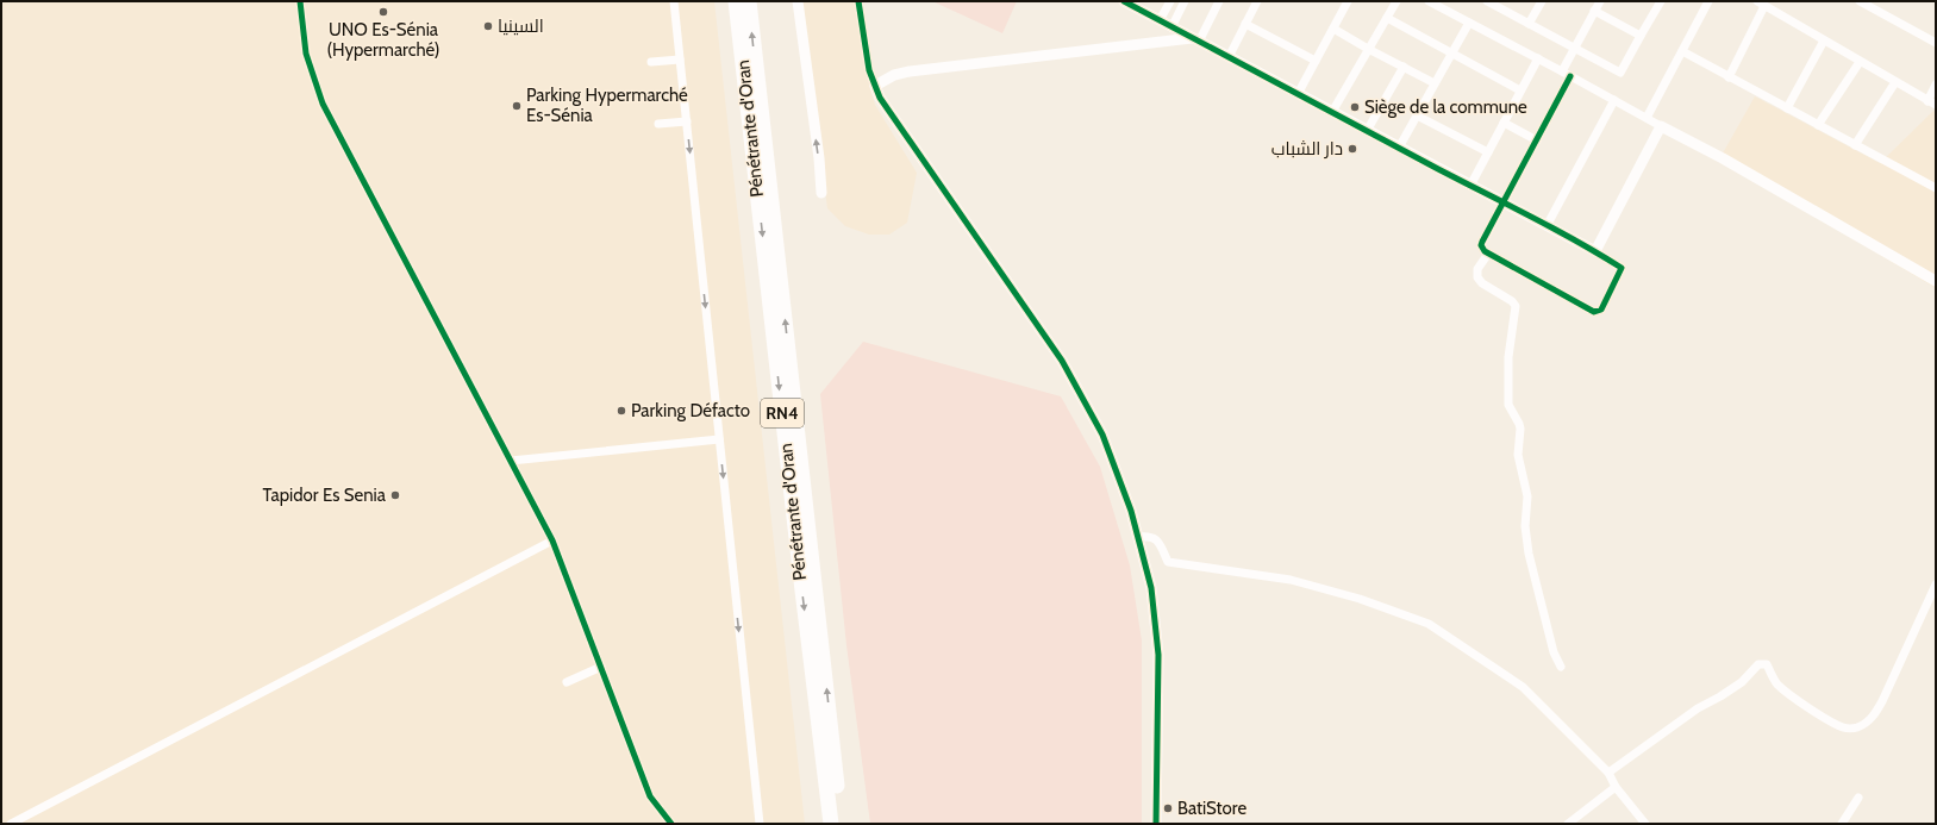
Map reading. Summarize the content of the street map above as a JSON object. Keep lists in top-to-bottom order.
{
  "streets": {
    "highway": ["Pénétrante d'Oran", "RN4"]
  },
  "places": [
    "UNO Es-Sénia (Hypermarché)",
    "السينيا",
    "Parking Hypermarché Es-Sénia",
    "Siège de la commune",
    "دار الشباب",
    "Parking Défacto",
    "Tapidor Es Senia",
    "BatiStore"
  ]
}
